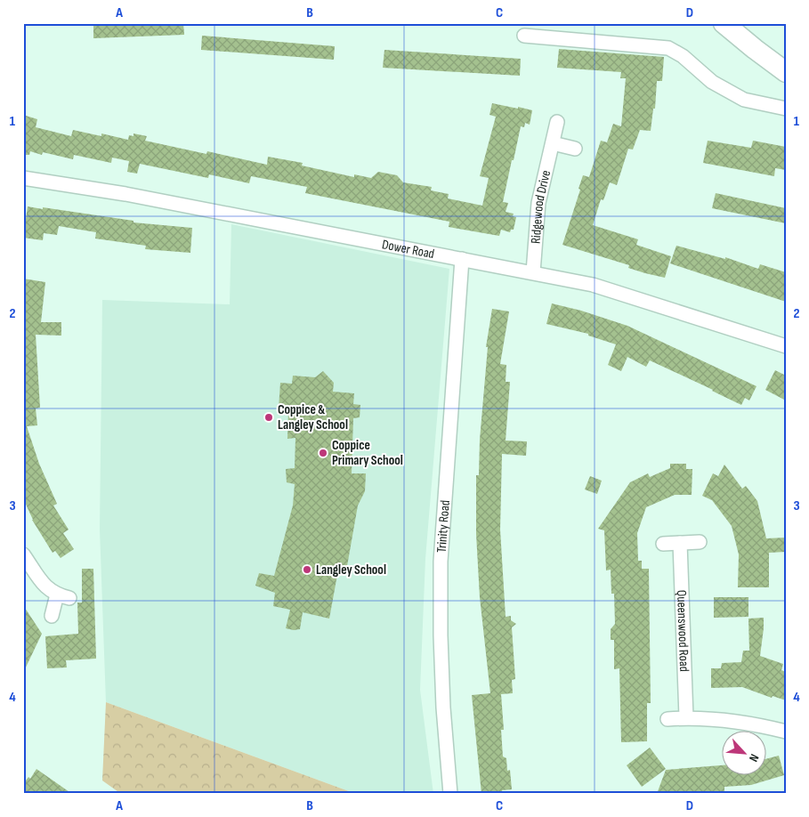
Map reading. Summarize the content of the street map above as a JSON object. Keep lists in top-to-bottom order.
{
  "streets": {
    "street": [
      "Ridgewood Drive",
      "Dower Road",
      "Trinity Road",
      "Queenswood Road"
    ]
  },
  "crossings": [
    ["Ridgewood Drive", "Dower Road"],
    ["Dower Road", "Trinity Road"]
  ],
  "places": ["Coppice & Langley School", "Coppice Primary School", "Langley School"],
  "north": "bottom right",
  "grid": {
    "columns": [
      "A",
      "B",
      "C",
      "D"
    ],
    "rows": [
      "1",
      "2",
      "3",
      "4"
    ]
  }
}
